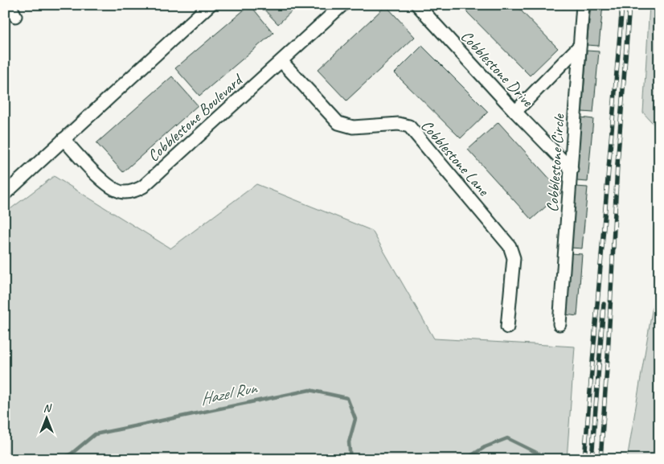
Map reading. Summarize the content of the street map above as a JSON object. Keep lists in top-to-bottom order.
{
  "streets": {
    "street": [
      "Cobblestone Drive",
      "Cobblestone Boulevard",
      "Cobblestone Lane",
      "Cobblestone Circle"
    ]
  },
  "crossings": [
    ["Cobblestone Drive", "Cobblestone Circle"],
    ["Cobblestone Boulevard", "Cobblestone Lane"]
  ],
  "water": ["Hazel Run"],
  "north": "top"
}
